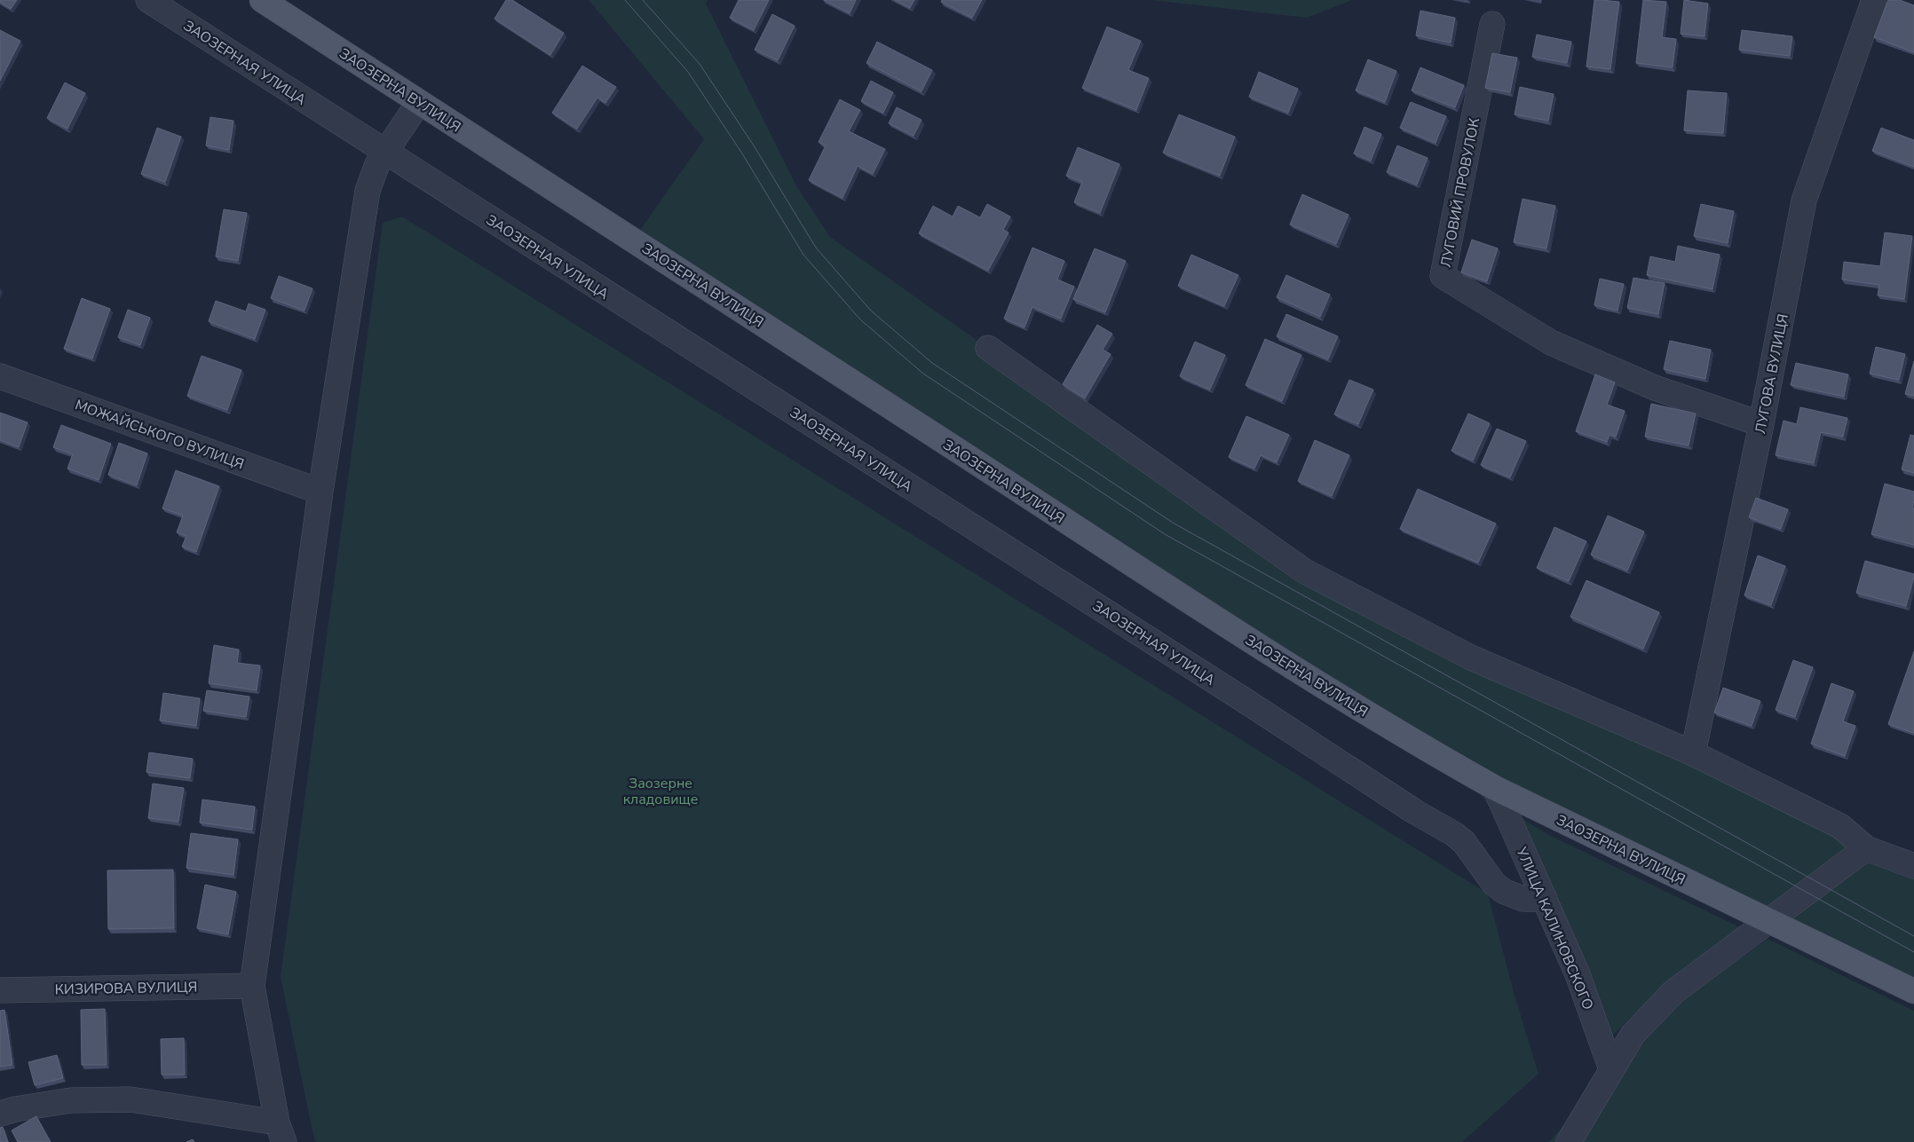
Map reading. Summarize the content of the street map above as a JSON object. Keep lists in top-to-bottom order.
{
  "streets": {
    "main road": ["ЗАОЗЕРНА ВУЛИЦЯ"],
    "street": [
      "ЗАОЗЕРНАЯ УЛИЦА",
      "ЛУГОВИЙ ПРОВУЛОК",
      "ЛУГОВА ВУЛИЦЯ",
      "МОЖАЙСЬКОГО ВУЛИЦЯ",
      "УЛИЦА КАЛИНОВСКОГО",
      "КИЗИРОВА ВУЛИЦЯ"
    ]
  },
  "crossings": [
    ["ЗАОЗЕРНАЯ УЛИЦА", "УЛИЦА КАЛИНОВСКОГО"],
    ["ЗАОЗЕРНА ВУЛИЦЯ", "УЛИЦА КАЛИНОВСКОГО"],
    ["ЛУГОВИЙ ПРОВУЛОК", "ЛУГОВА ВУЛИЦЯ"]
  ],
  "parks": ["Заозерне кладовище"]
}
